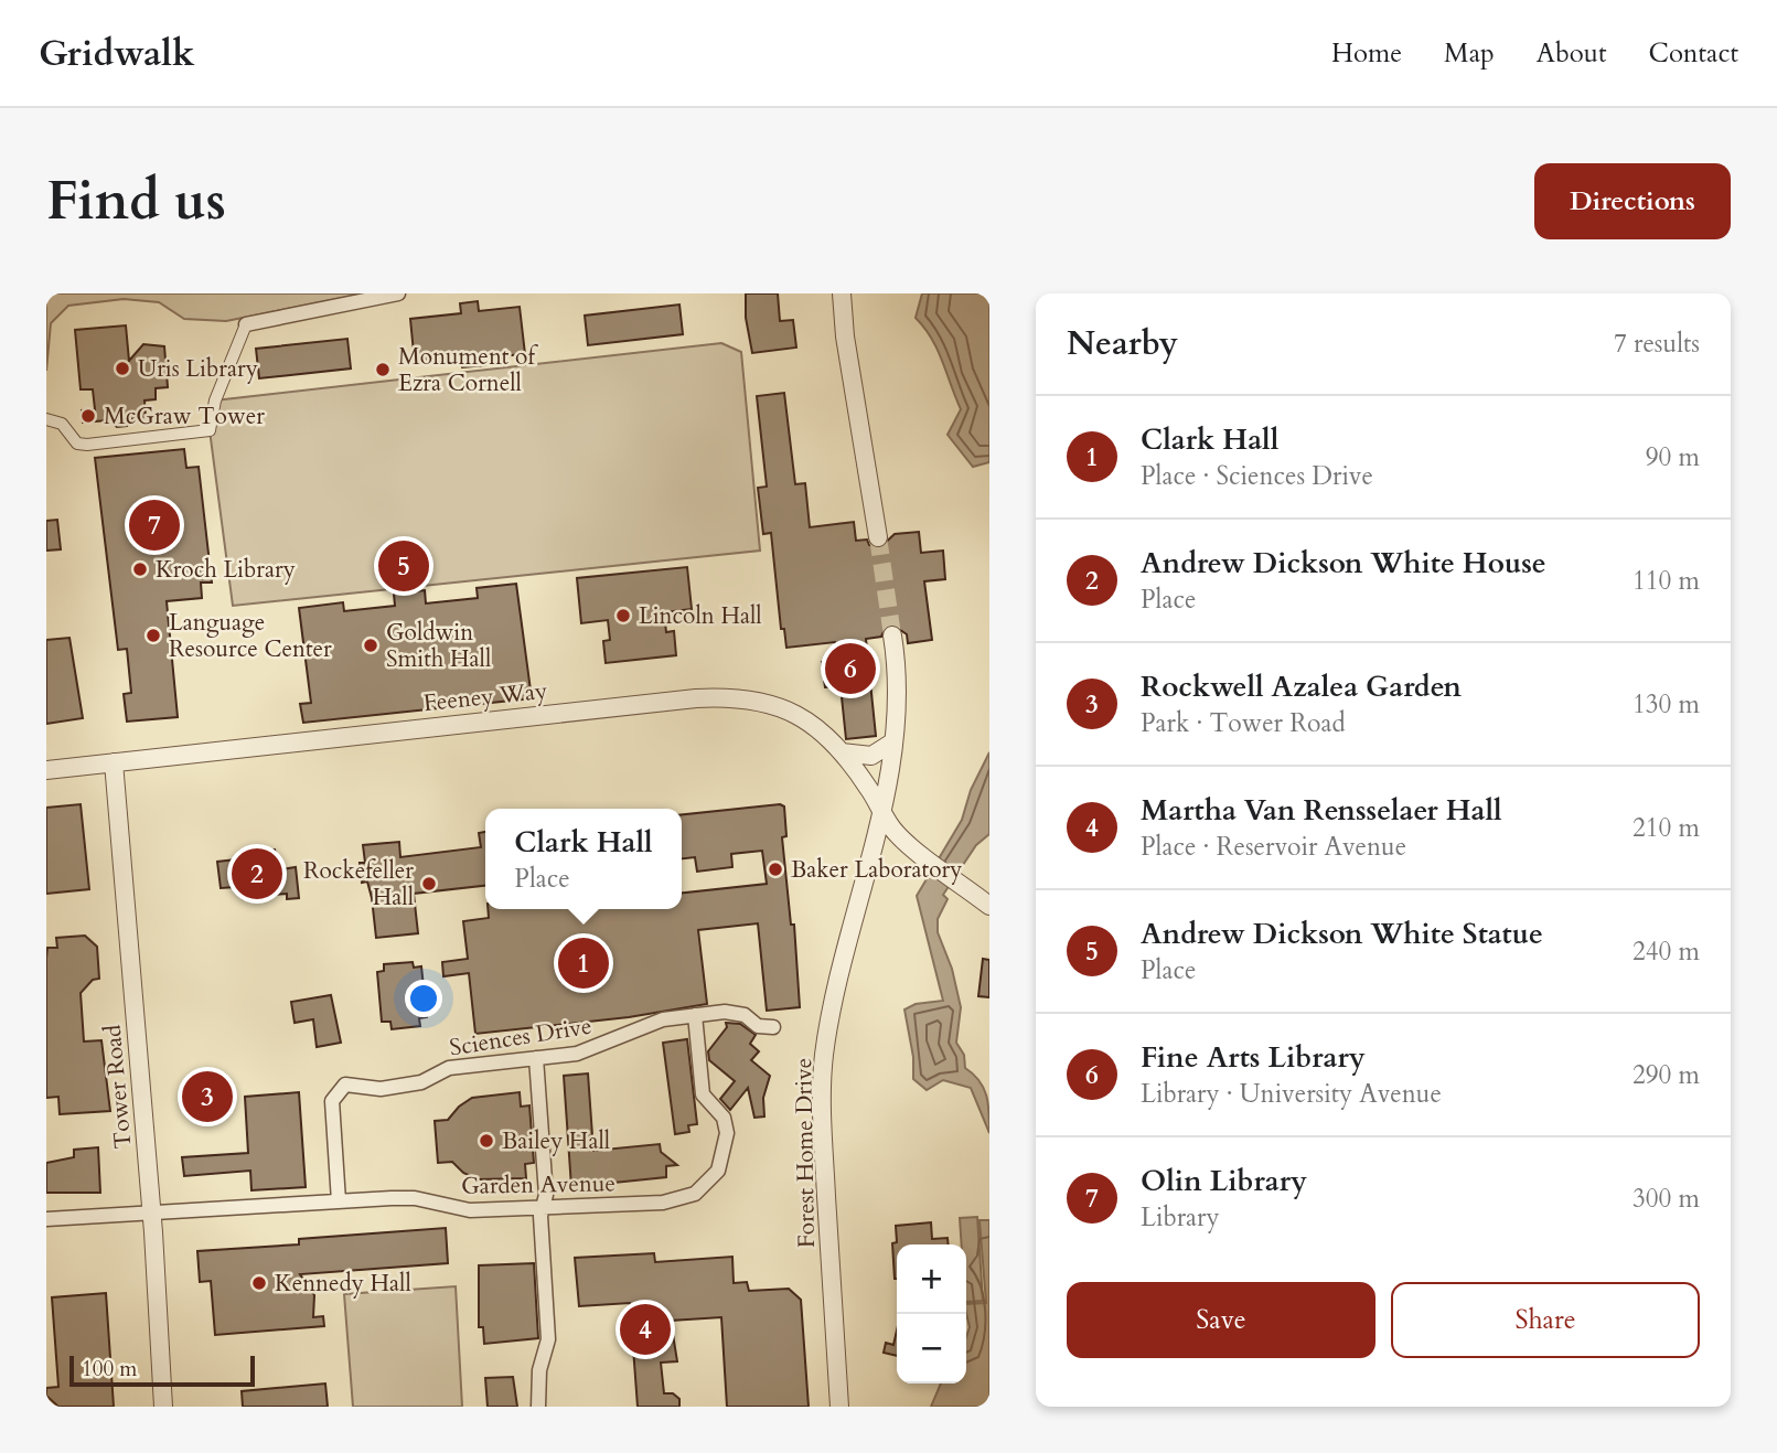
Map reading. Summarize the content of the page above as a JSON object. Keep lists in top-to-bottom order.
{
  "streets": {
    "street": [
      "Feeney Way",
      "Sciences Drive",
      "Tower Road",
      "Forest Home Drive",
      "Garden Avenue"
    ]
  },
  "crossings": [
    ["Feeney Way", "Tower Road"],
    ["Feeney Way", "Forest Home Drive"],
    ["Sciences Drive", "Garden Avenue"],
    ["Tower Road", "Garden Avenue"]
  ],
  "places": [
    "Uris Library",
    "Monument of Ezra Cornell",
    "McGraw Tower",
    "Kroch Library",
    "Lincoln Hall",
    "Language Resource Center",
    "Goldwin Smith Hall",
    "Baker Laboratory",
    "Rockefeller Hall",
    "Bailey Hall",
    "Kennedy Hall"
  ],
  "scale_bar": "100 m",
  "page": {
    "header": "Gridwalk",
    "nav": [
      "Home",
      "Map",
      "About",
      "Contact"
    ],
    "buttons": [
      "Directions",
      ["Save", "Share"]
    ],
    "title": "Find us",
    "heading": ["Nearby", "7 results"],
    "list": [
      {
        "mark": "1",
        "name": "Clark Hall",
        "note": "Place · Sciences Drive",
        "value": "90 m"
      },
      {
        "mark": "2",
        "name": "Andrew Dickson White House",
        "note": "Place",
        "value": "110 m"
      },
      {
        "mark": "3",
        "name": "Rockwell Azalea Garden",
        "note": "Park · Tower Road",
        "value": "130 m"
      },
      {
        "mark": "4",
        "name": "Martha Van Rensselaer Hall",
        "note": "Place · Reservoir Avenue",
        "value": "210 m"
      },
      {
        "mark": "5",
        "name": "Andrew Dickson White Statue",
        "note": "Place",
        "value": "240 m"
      },
      {
        "mark": "6",
        "name": "Fine Arts Library",
        "note": "Library · University Avenue",
        "value": "290 m"
      },
      {
        "mark": "7",
        "name": "Olin Library",
        "note": "Library",
        "value": "300 m"
      }
    ],
    "pins": [
      "7",
      "5",
      "6",
      "2",
      "1",
      "3",
      "4"
    ],
    "popup": ["Clark Hall", "Place"],
    "map_buttons": ["+", "−"],
    "scale": "100 m"
  }
}
